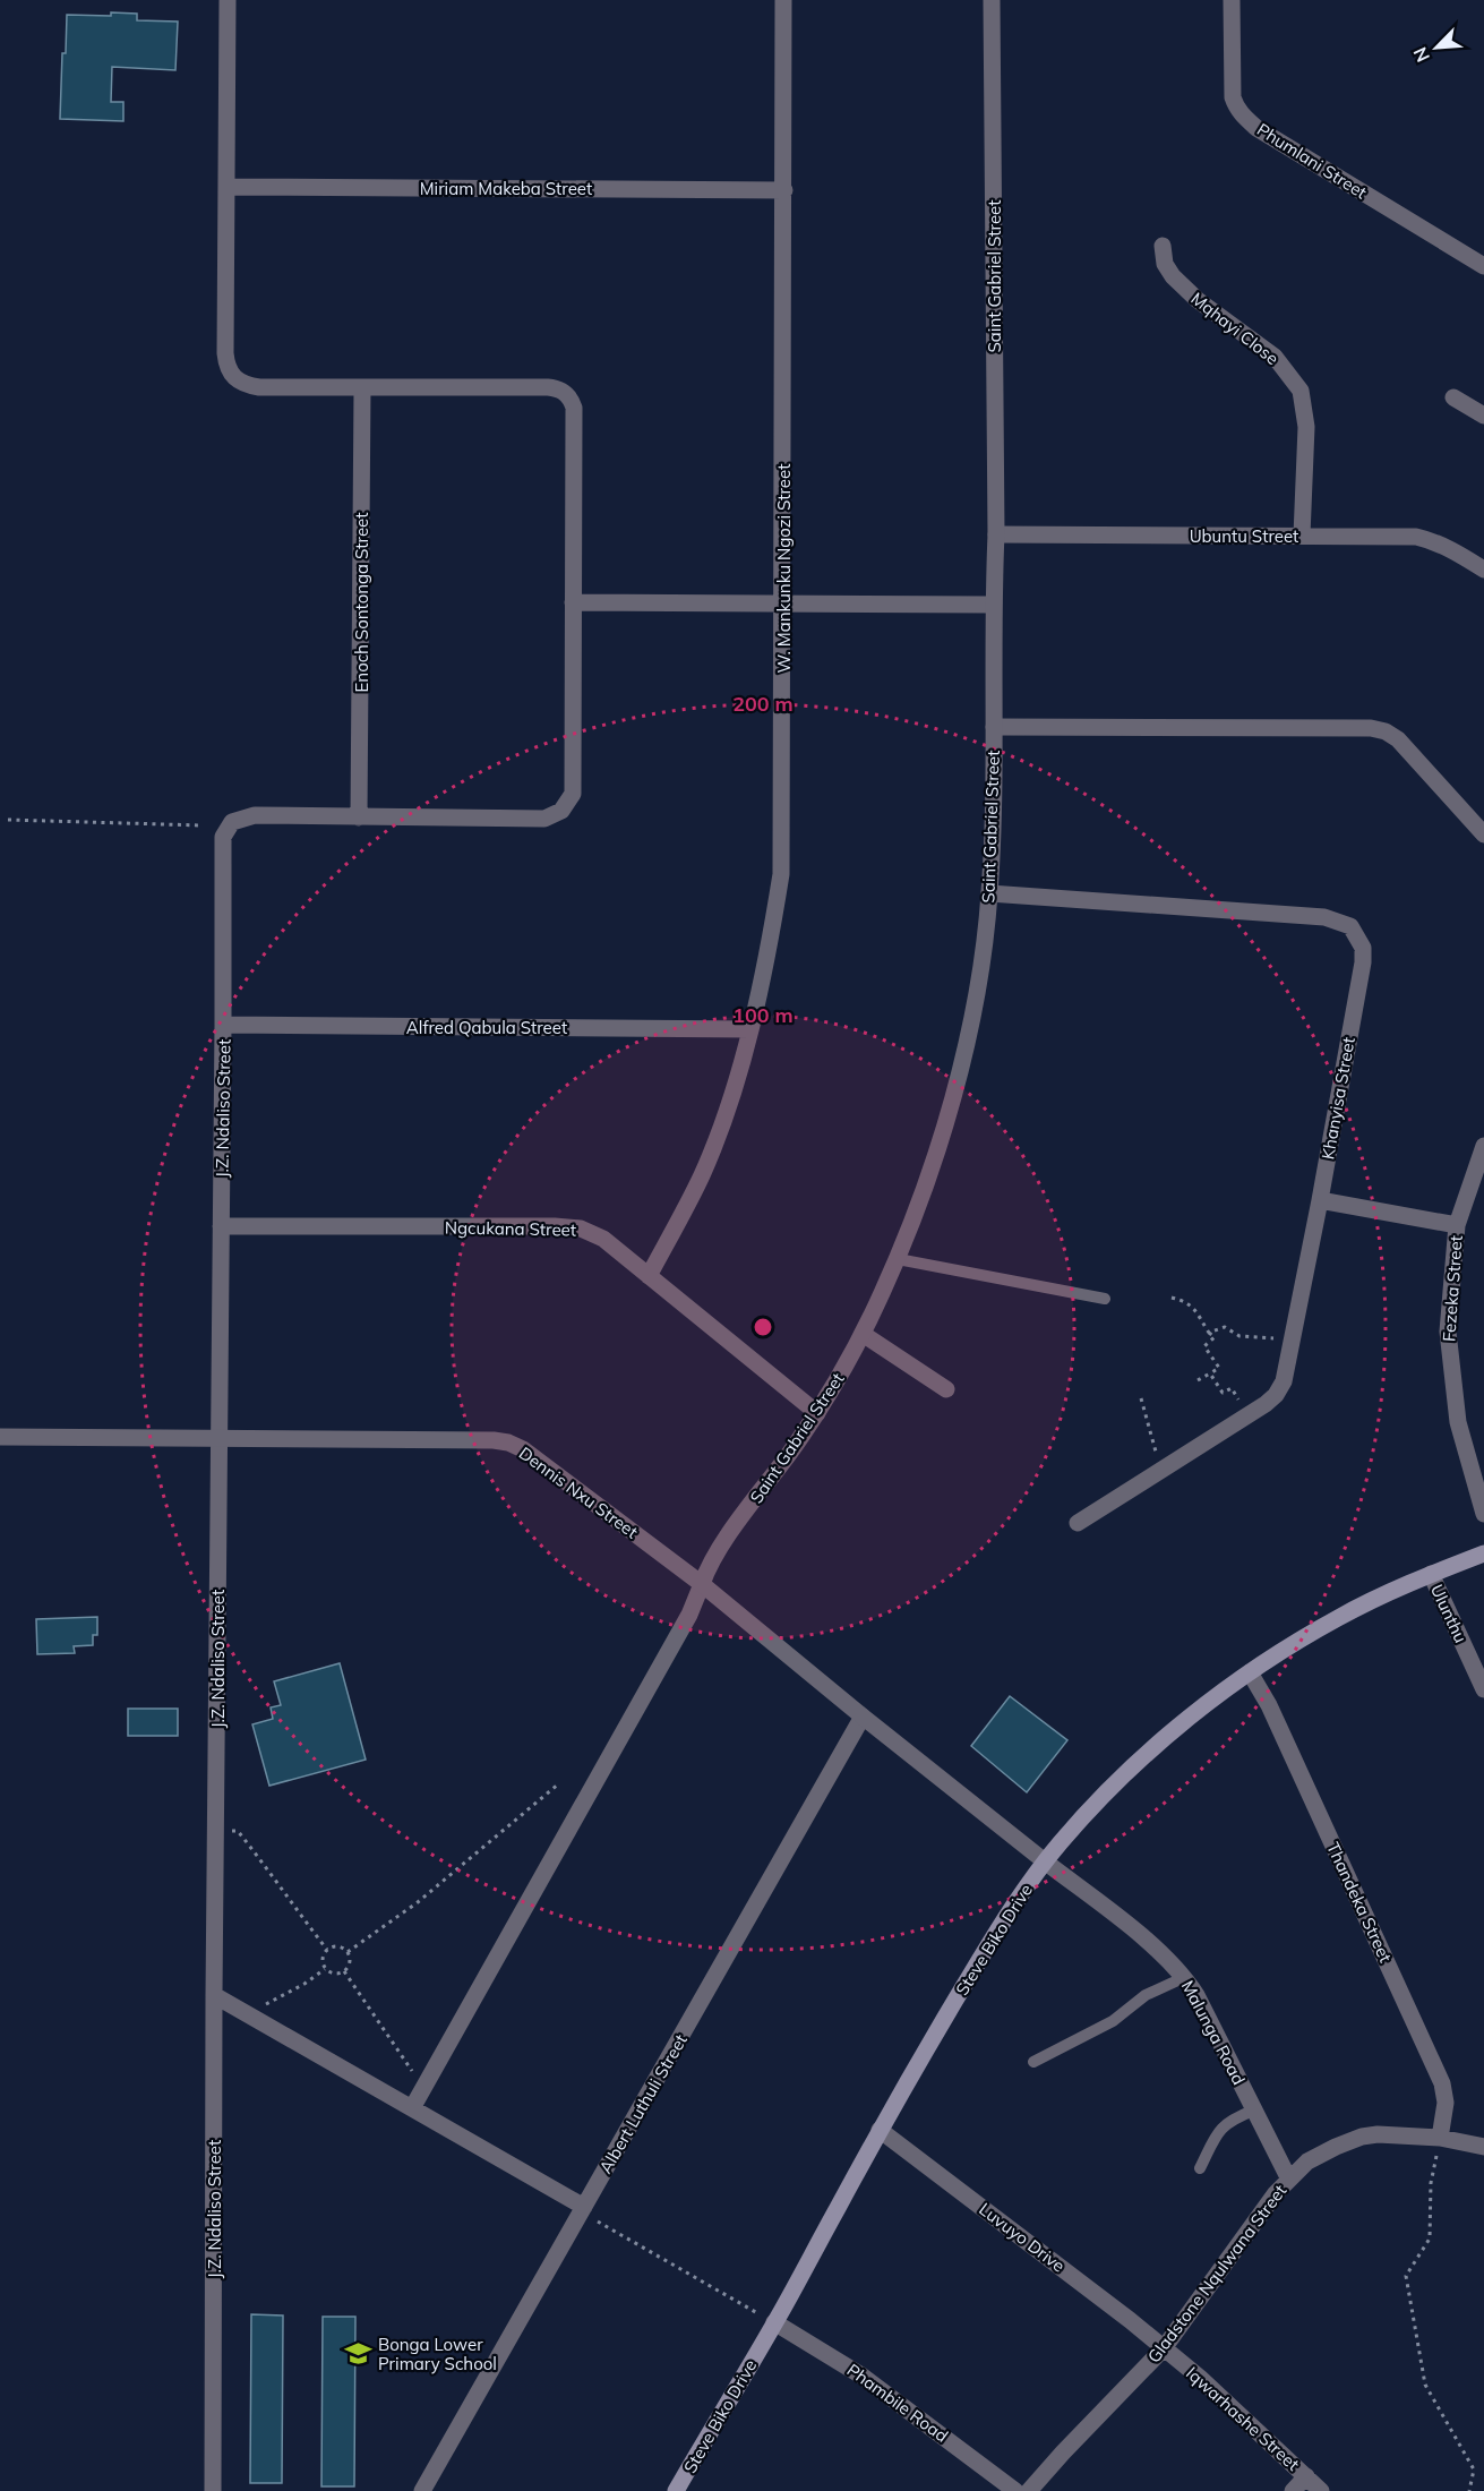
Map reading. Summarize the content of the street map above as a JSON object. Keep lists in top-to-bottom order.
{
  "streets": {
    "main road": ["Steve Biko Drive"],
    "street": [
      "Phumlani Street",
      "Miriam Makeba Street",
      "Saint Gabriel Street",
      "Mqhayi Close",
      "Ubuntu Street",
      "W. Mankunku Ngozi Street",
      "Enoch Sontonga Street",
      "Alfred Qabula Street",
      "Khanyisa Street",
      "J.Z. Ndaliso Street",
      "Ngcukana Street",
      "Fezeka Street",
      "Dennis Nxu Street",
      "Ulunthu",
      "Thandeka Street",
      "Malunga Road",
      "Albert Luthuli Street",
      "Luvuyo Drive",
      "Gladstone Nqulwana Street",
      "Phambile Road",
      "Iqwarhashe Street"
    ]
  },
  "crossings": [
    ["Miriam Makeba Street", "W. Mankunku Ngozi Street"],
    ["Saint Gabriel Street", "Ubuntu Street"],
    ["Saint Gabriel Street", "Khanyisa Street"],
    ["Saint Gabriel Street", "Ngcukana Street"],
    ["Saint Gabriel Street", "Dennis Nxu Street"],
    ["Mqhayi Close", "Ubuntu Street"],
    ["W. Mankunku Ngozi Street", "Alfred Qabula Street"],
    ["W. Mankunku Ngozi Street", "Ngcukana Street"],
    ["Enoch Sontonga Street", "J.Z. Ndaliso Street"],
    ["Alfred Qabula Street", "J.Z. Ndaliso Street"],
    ["J.Z. Ndaliso Street", "Ngcukana Street"],
    ["J.Z. Ndaliso Street", "Dennis Nxu Street"],
    ["Dennis Nxu Street", "Steve Biko Drive"],
    ["Dennis Nxu Street", "Malunga Road"],
    ["Dennis Nxu Street", "Albert Luthuli Street"],
    ["Ulunthu", "Steve Biko Drive"],
    ["Thandeka Street", "Steve Biko Drive"],
    ["Thandeka Street", "Gladstone Nqulwana Street"],
    ["Steve Biko Drive", "Malunga Road"],
    ["Steve Biko Drive", "Luvuyo Drive"],
    ["Steve Biko Drive", "Phambile Road"],
    ["Malunga Road", "Gladstone Nqulwana Street"],
    ["Luvuyo Drive", "Gladstone Nqulwana Street"],
    ["Luvuyo Drive", "Iqwarhashe Street"],
    ["Gladstone Nqulwana Street", "Iqwarhashe Street"]
  ],
  "places": {
    "school or university": ["Bonga Lower Primary School"]
  },
  "north": "bottom left",
  "rings": ["200 m", "100 m"]
}
